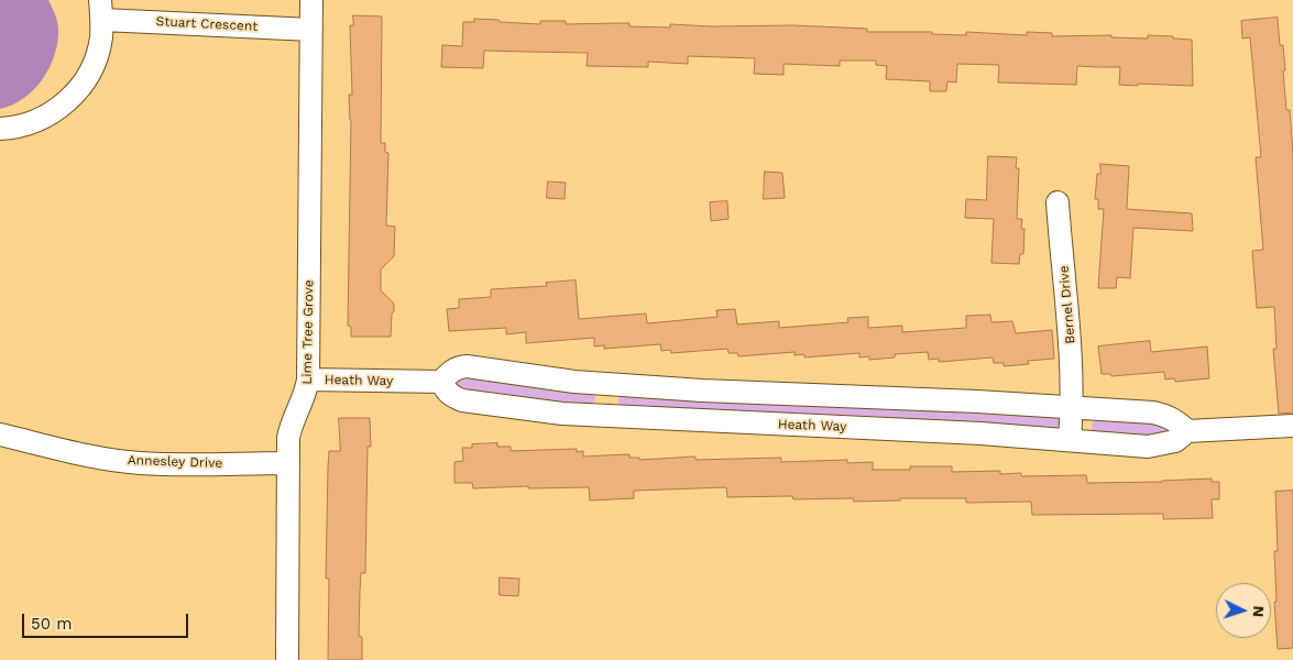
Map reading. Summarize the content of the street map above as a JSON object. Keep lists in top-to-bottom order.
{
  "streets": {
    "street": [
      "Stuart Crescent",
      "Bernel Drive",
      "Lime Tree Grove",
      "Heath Way",
      "Annesley Drive"
    ]
  },
  "crossings": [
    ["Stuart Crescent", "Lime Tree Grove"],
    ["Bernel Drive", "Heath Way"],
    ["Lime Tree Grove", "Heath Way"],
    ["Lime Tree Grove", "Annesley Drive"]
  ],
  "scale_bar": "50 m",
  "north": "right"
}
